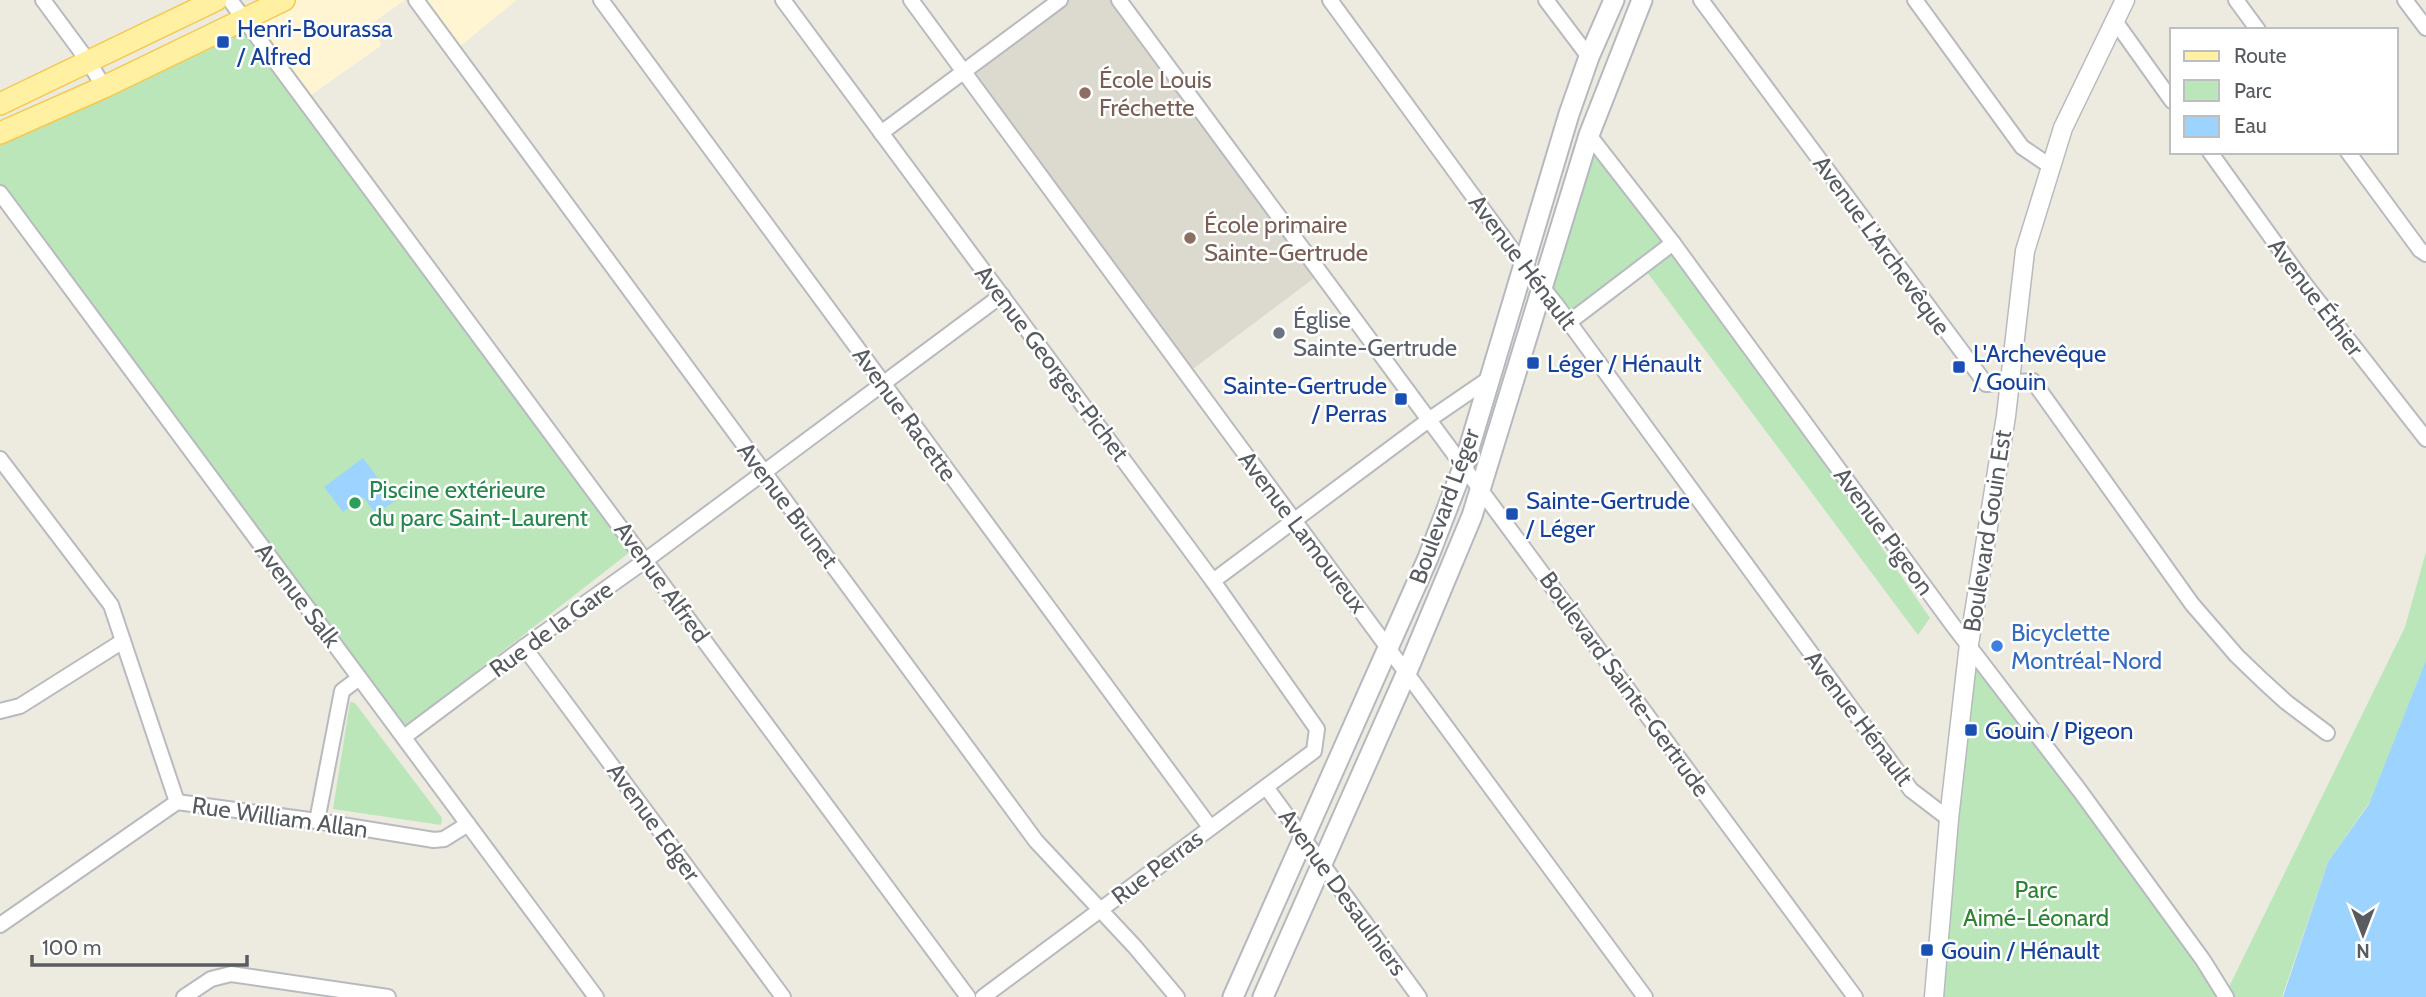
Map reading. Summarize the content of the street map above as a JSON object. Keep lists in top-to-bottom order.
{
  "streets": {
    "main road": ["Boulevard Léger"],
    "street": [
      "Avenue L'Archevêque",
      "Avenue Hénault",
      "Avenue Éthier",
      "Avenue Georges-Pichet",
      "Avenue Racette",
      "Avenue Brunet",
      "Avenue Pigeon",
      "Boulevard Gouin Est",
      "Avenue Lamoureux",
      "Avenue Alfred",
      "Avenue Salk",
      "Rue de la Gare",
      "Boulevard Sainte-Gertrude",
      "Rue William Allan",
      "Avenue Edger",
      "Rue Perras",
      "Avenue Desaulniers"
    ]
  },
  "crossings": [
    ["Avenue L'Archevêque", "Boulevard Gouin Est"],
    ["Avenue Hénault", "Boulevard Léger"],
    ["Avenue Hénault", "Boulevard Gouin Est"],
    ["Avenue Georges-Pichet", "Rue de la Gare"],
    ["Avenue Georges-Pichet", "Rue Perras"],
    ["Avenue Racette", "Rue de la Gare"],
    ["Avenue Racette", "Rue Perras"],
    ["Avenue Brunet", "Rue de la Gare"],
    ["Avenue Brunet", "Rue Perras"],
    ["Boulevard Léger", "Avenue Pigeon"],
    ["Boulevard Léger", "Avenue Lamoureux"],
    ["Boulevard Léger", "Boulevard Sainte-Gertrude"],
    ["Boulevard Léger", "Avenue Desaulniers"],
    ["Avenue Pigeon", "Boulevard Gouin Est"],
    ["Avenue Alfred", "Rue de la Gare"],
    ["Avenue Salk", "Rue de la Gare"],
    ["Avenue Salk", "Rue William Allan"],
    ["Rue de la Gare", "Avenue Edger"],
    ["Rue Perras", "Avenue Desaulniers"]
  ],
  "parks": ["Parc Aimé-Léonard"],
  "places": {
    "transit": [
      "Henri-Bourassa / Alfred",
      "Léger / Hénault",
      "L'Archevêque / Gouin",
      "Sainte-Gertrude / Perras",
      "Sainte-Gertrude / Léger",
      "Gouin / Pigeon",
      "Gouin / Hénault"
    ],
    "other": [
      "École Louis Fréchette",
      "École primaire Sainte-Gertrude",
      "Église Sainte-Gertrude",
      "Piscine extérieure du parc Saint-Laurent",
      "Bicyclette Montréal-Nord"
    ]
  },
  "legend": ["Route", "Parc", "Eau"],
  "scale_bar": "100 m",
  "north": "bottom"
}
